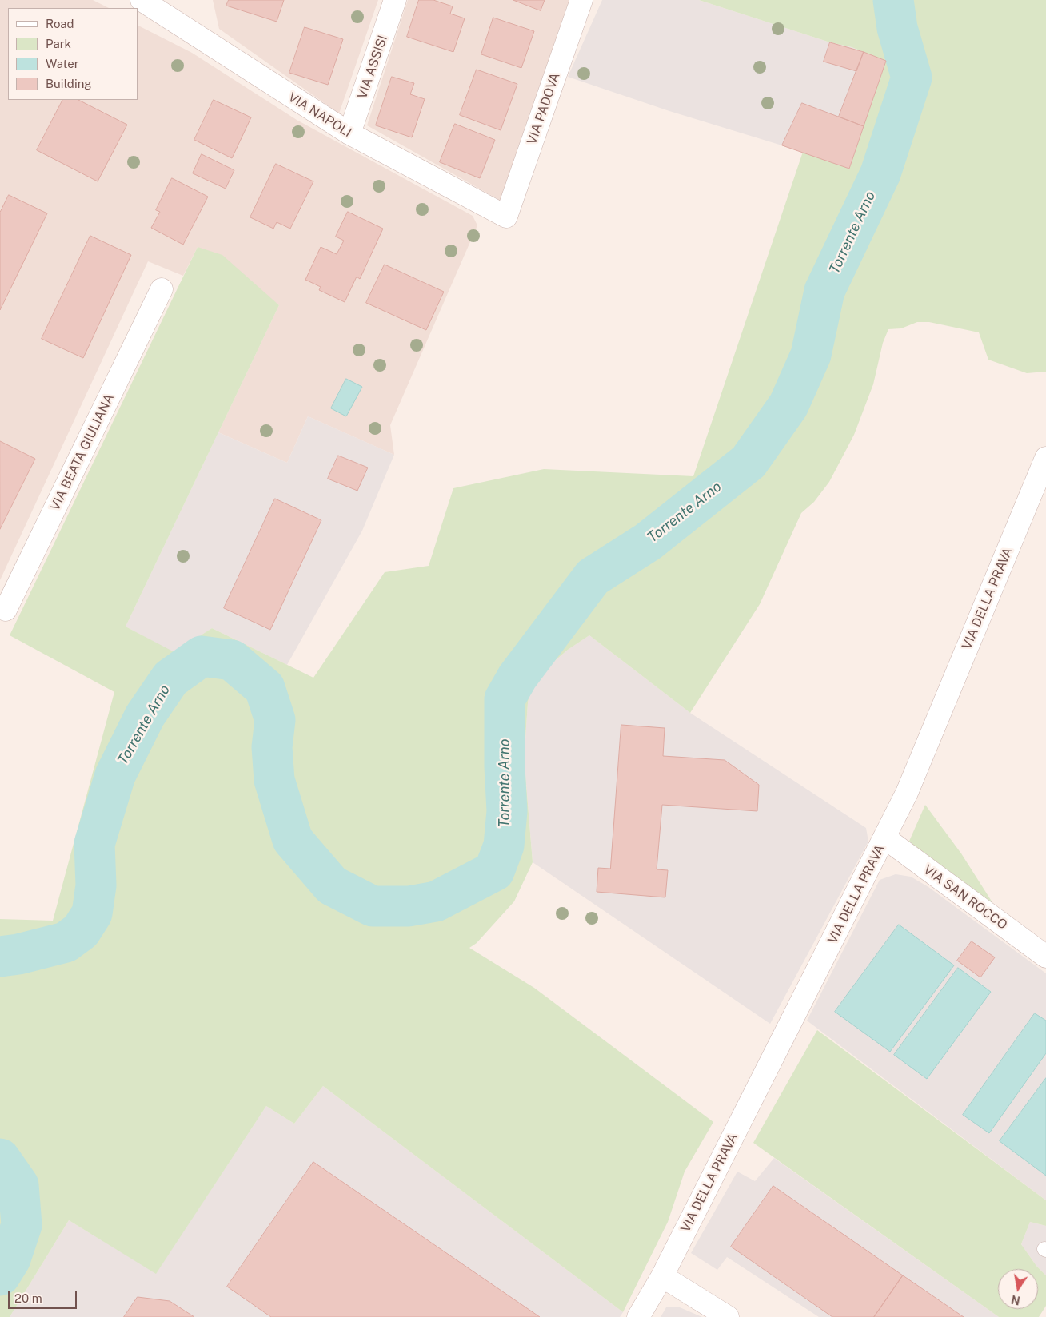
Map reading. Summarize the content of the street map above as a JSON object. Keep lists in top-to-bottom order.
{
  "streets": {
    "street": [
      "VIA ASSISI",
      "VIA PADOVA",
      "VIA NAPOLI",
      "VIA BEATA GIULIANA",
      "VIA DELLA PRAVA",
      "VIA SAN ROCCO"
    ]
  },
  "crossings": [
    ["VIA ASSISI", "VIA NAPOLI"],
    ["VIA PADOVA", "VIA NAPOLI"],
    ["VIA DELLA PRAVA", "VIA SAN ROCCO"]
  ],
  "water": ["Torrente Arno"],
  "legend": [
    "Road",
    "Park",
    "Water",
    "Building"
  ],
  "scale_bar": "20 m",
  "north": "bottom"
}
